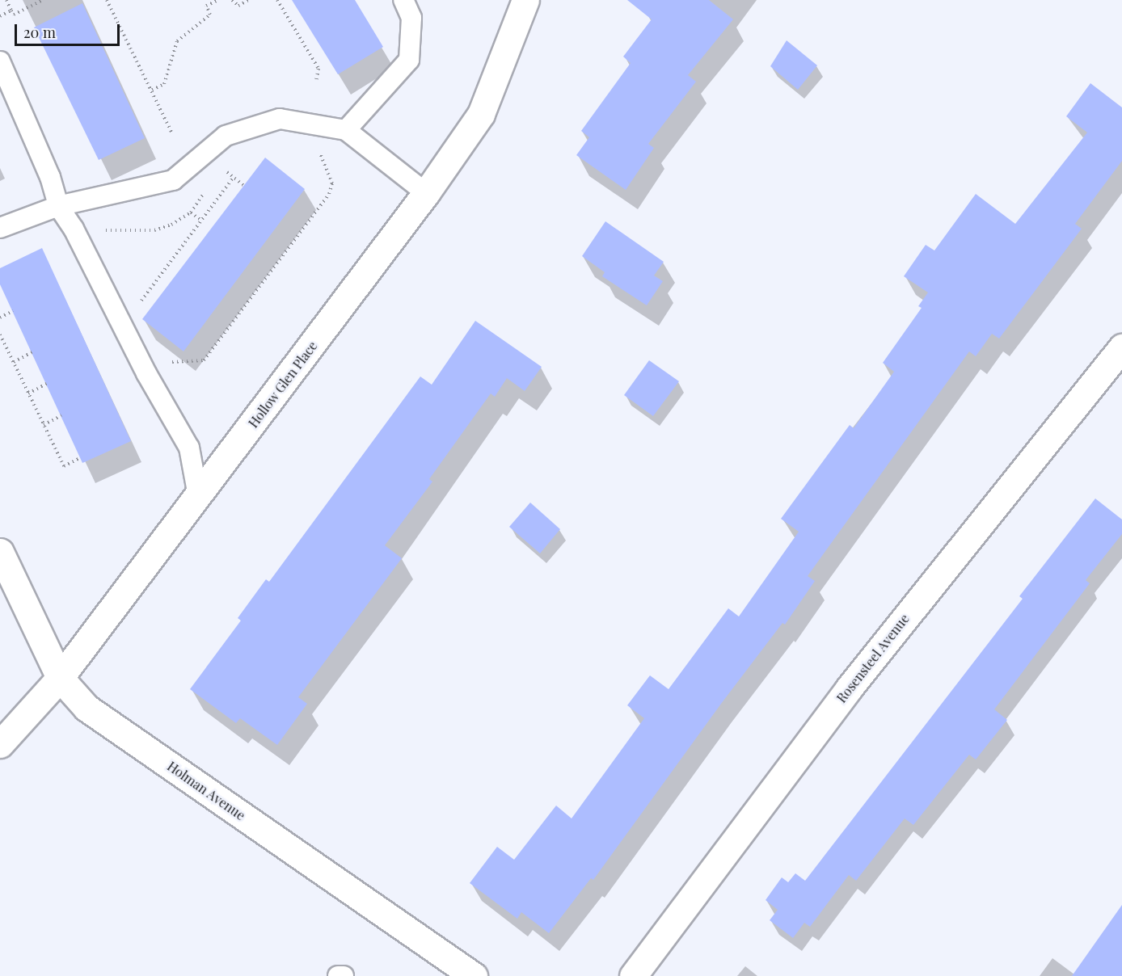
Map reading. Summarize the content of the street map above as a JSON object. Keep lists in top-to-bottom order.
{
  "streets": {
    "street": ["Hollow Glen Place", "Rosensteel Avenue", "Holman Avenue"]
  },
  "crossings": [
    ["Hollow Glen Place", "Holman Avenue"]
  ],
  "scale_bar": "20 m"
}
